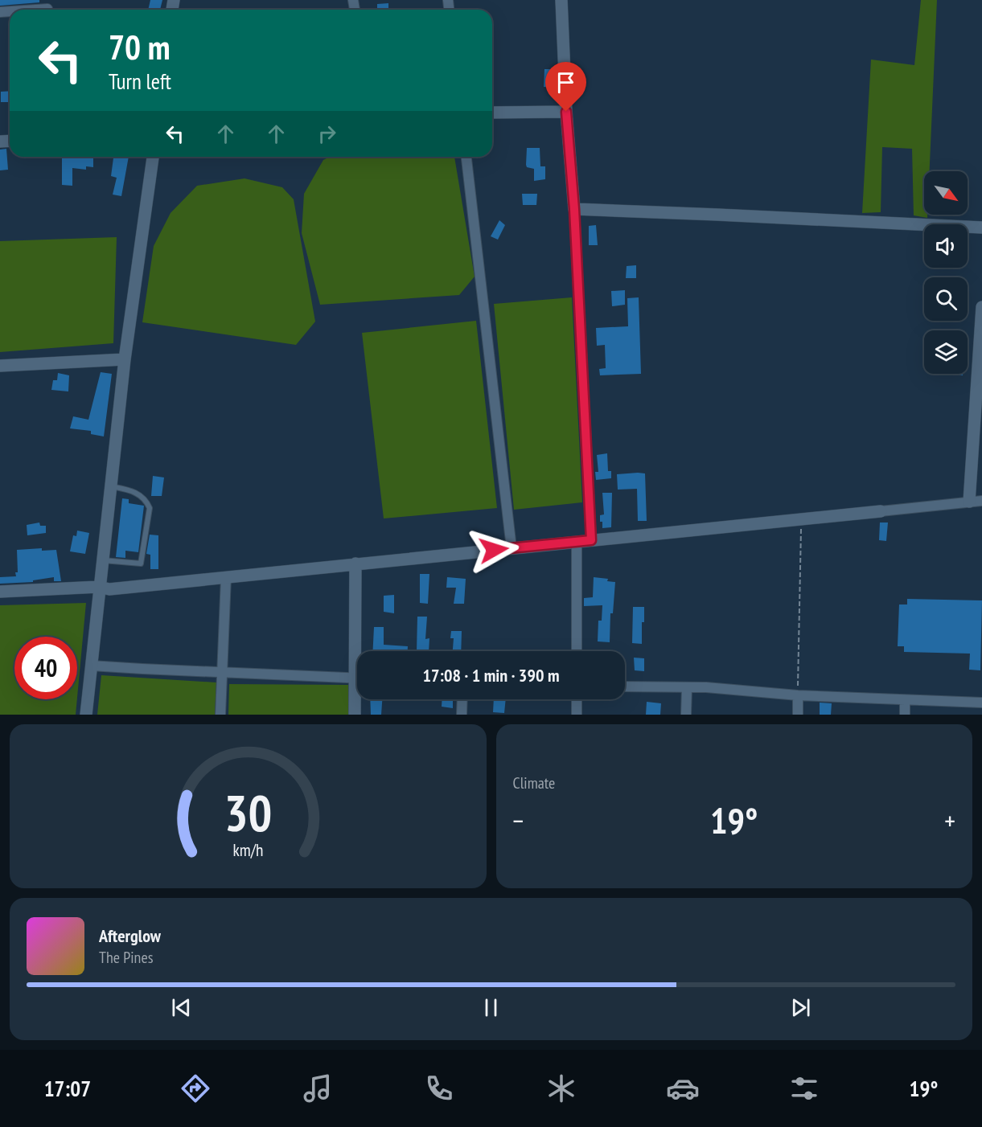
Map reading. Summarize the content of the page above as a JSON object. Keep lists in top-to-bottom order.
{
  "north": "bottom right",
  "page": {
    "turn": ["70 m", "Turn left"],
    "limit": "40",
    "trip": "17:08 · 1 min · 390 m",
    "tile": "Climate",
    "heat": ["−", "19°", "+"],
    "song": ["Afterglow", "The Pines"],
    "tabs": ["17:07", "19°"],
    "gauge": ["30", "km/h"]
  }
}
